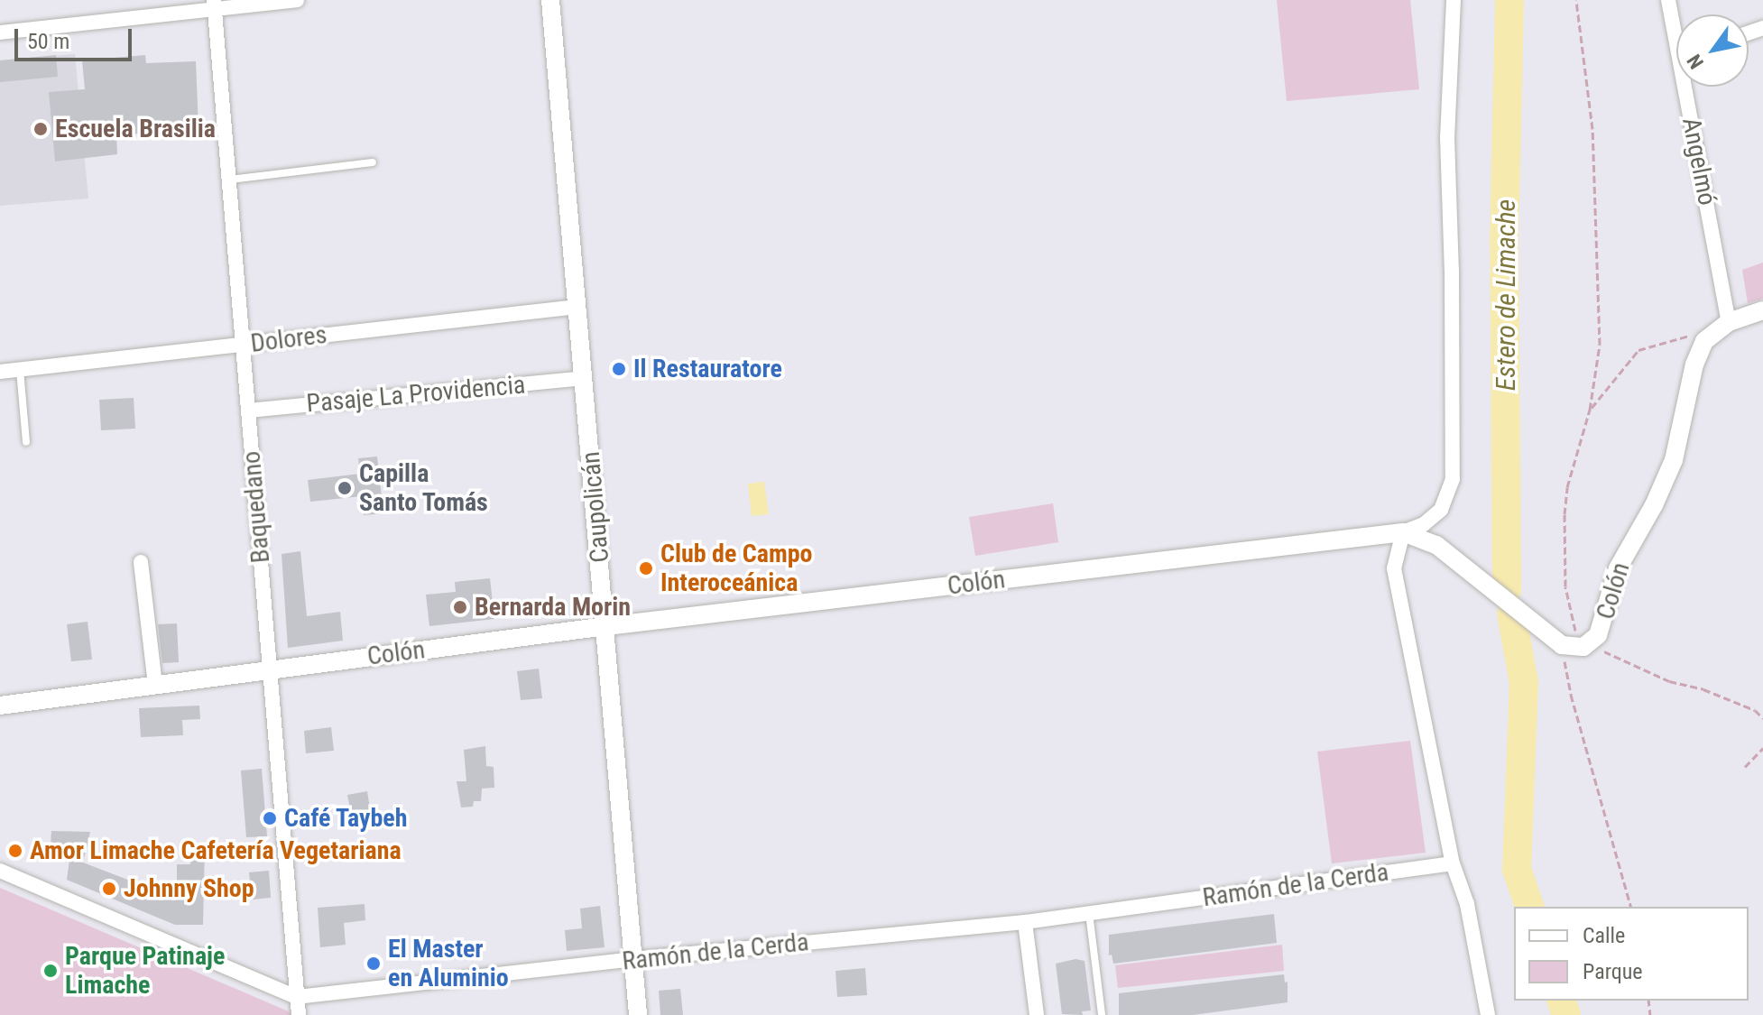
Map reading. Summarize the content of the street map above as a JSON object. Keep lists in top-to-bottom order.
{
  "streets": {
    "street": [
      "Angelmó",
      "Dolores",
      "Pasaje La Providencia",
      "Baquedano",
      "Caupolicán",
      "Colón",
      "Ramón de la Cerda"
    ]
  },
  "crossings": [
    ["Dolores", "Baquedano"],
    ["Dolores", "Caupolicán"],
    ["Pasaje La Providencia", "Baquedano"],
    ["Pasaje La Providencia", "Caupolicán"],
    ["Baquedano", "Colón"],
    ["Baquedano", "Ramón de la Cerda"],
    ["Caupolicán", "Colón"],
    ["Caupolicán", "Ramón de la Cerda"]
  ],
  "water": ["Estero de Limache"],
  "places": [
    "Escuela Brasilia",
    "Il Restauratore",
    "Capilla Santo Tomás",
    "Club de Campo Interoceánica",
    "Bernarda Morin",
    "Café Taybeh",
    "Amor Limache Cafetería Vegetariana",
    "Johnny Shop",
    "El Master en Aluminio",
    "Parque Patinaje Limache"
  ],
  "legend": ["Calle", "Parque"],
  "scale_bar": "50 m",
  "north": "bottom left"
}
